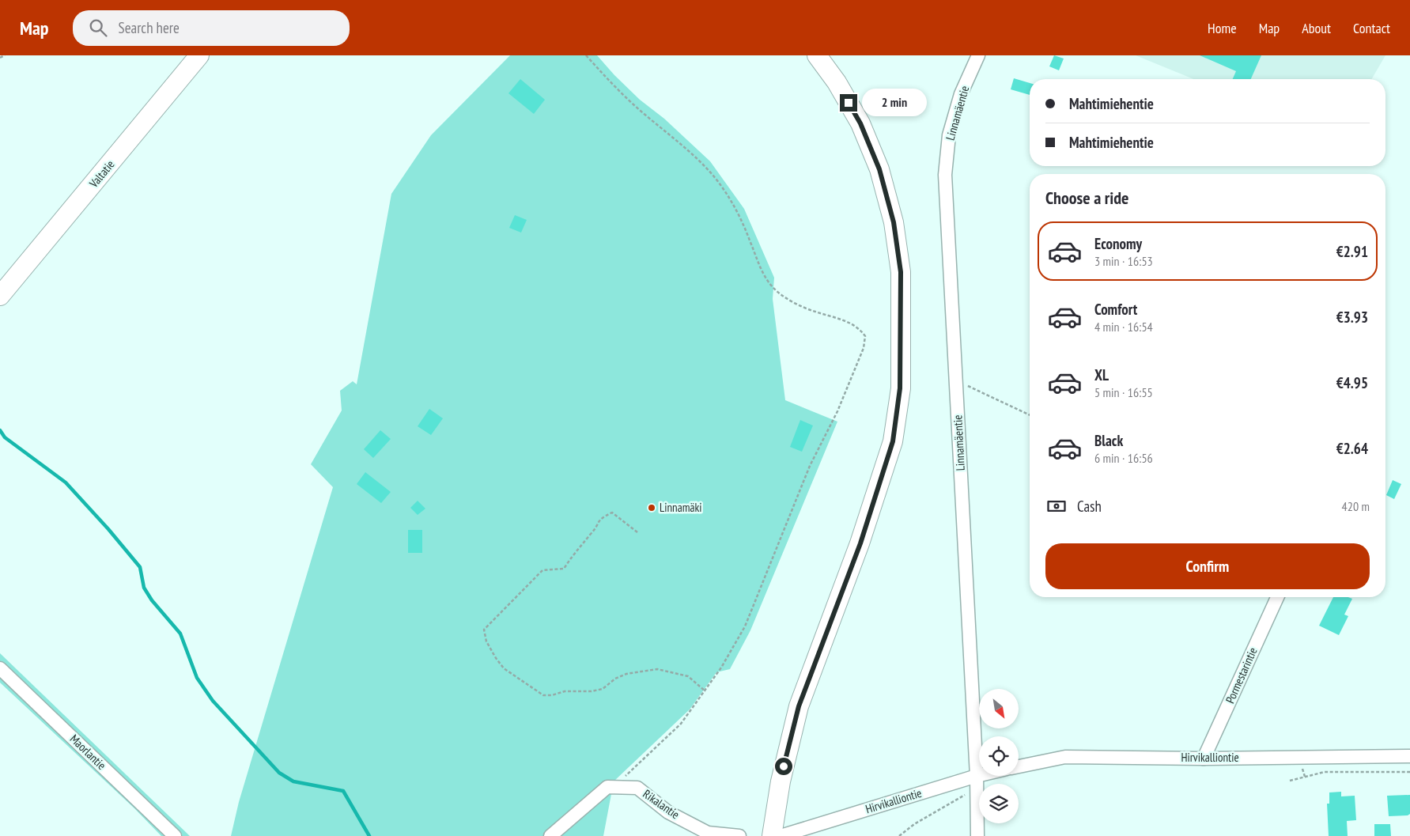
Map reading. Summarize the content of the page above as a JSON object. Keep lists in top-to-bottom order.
{
  "streets": {
    "main road": ["Valtatie"],
    "street": [
      "Linnamäentie",
      "Pormestarintie",
      "Maorlantie",
      "Hirvikalliontie",
      "Rikalantie"
    ]
  },
  "crossings": [
    ["Linnamäentie", "Hirvikalliontie"],
    ["Pormestarintie", "Hirvikalliontie"]
  ],
  "places": ["Linnamäki"],
  "north": "bottom right",
  "page": {
    "header": "Map",
    "search": "Search here",
    "nav": [
      "Home",
      "Map",
      "About",
      "Contact"
    ],
    "banner": ["Mahtimiehentie", "Mahtimiehentie"],
    "bubble": "2 min",
    "heading": "Choose a ride",
    "list": [
      {
        "name": "Economy",
        "note": "3 min · 16:53",
        "value": "€2.91"
      },
      {
        "name": "Comfort",
        "note": "4 min · 16:54",
        "value": "€3.93"
      },
      {
        "name": "XL",
        "note": "5 min · 16:55",
        "value": "€4.95"
      },
      {
        "name": "Black",
        "note": "6 min · 16:56",
        "value": "€2.64"
      }
    ],
    "pay": ["Cash", "420 m"],
    "buttons": "Confirm"
  }
}
